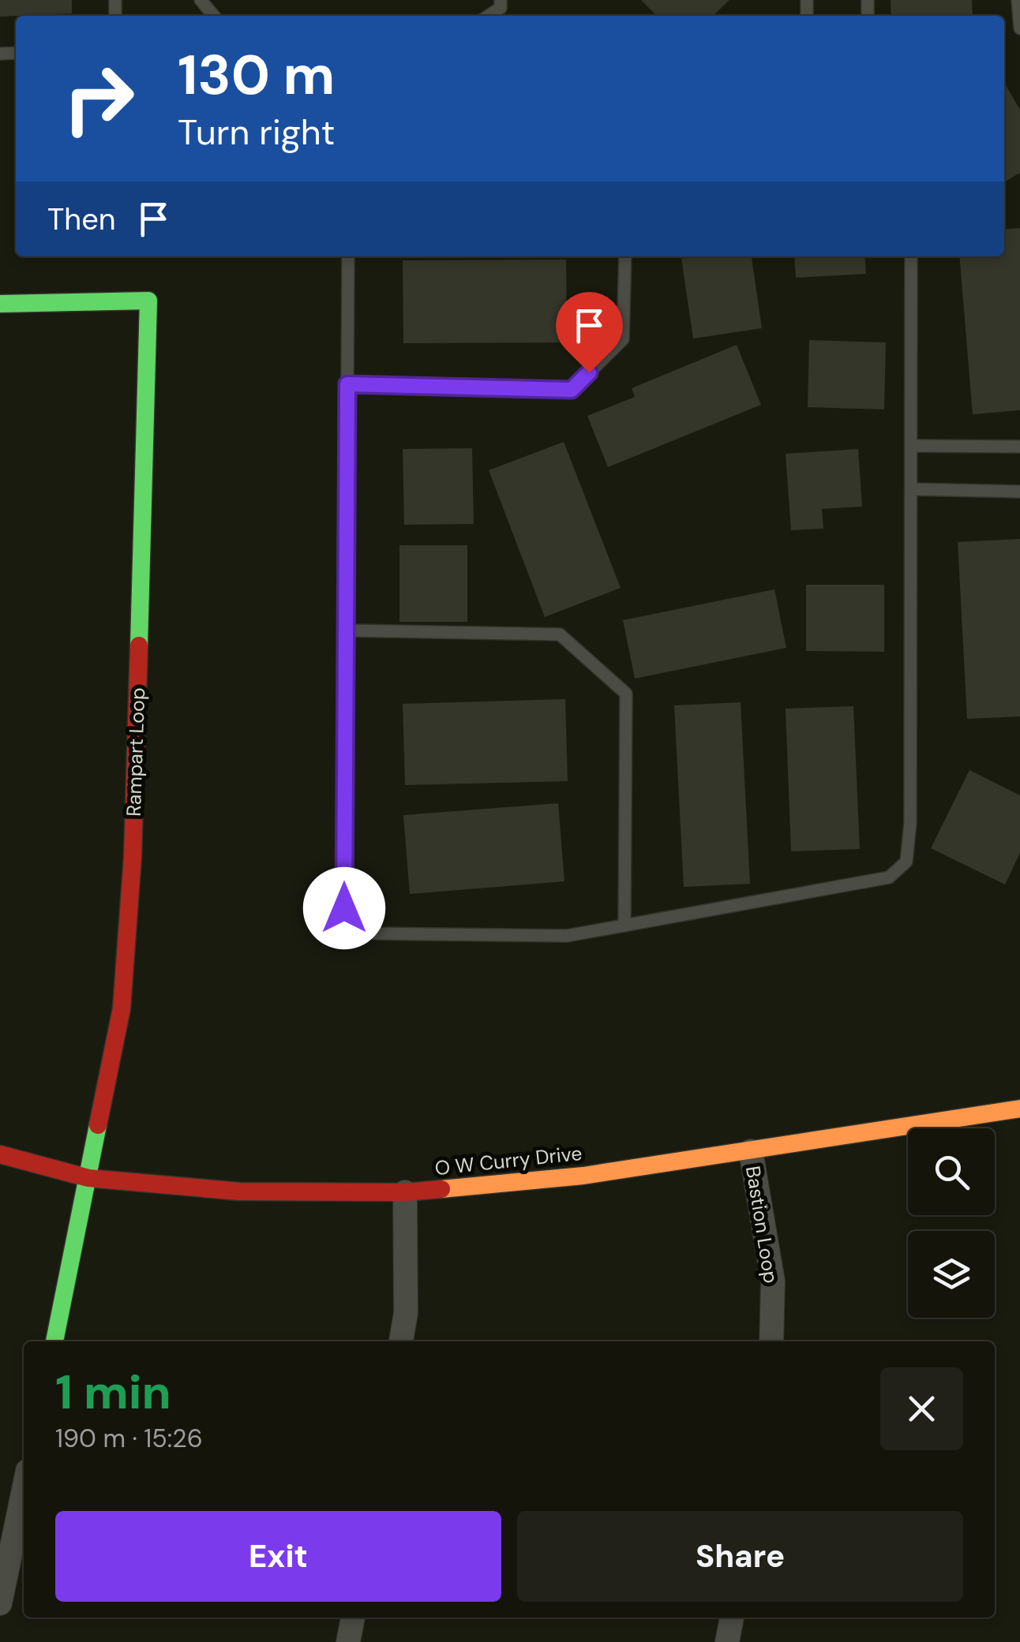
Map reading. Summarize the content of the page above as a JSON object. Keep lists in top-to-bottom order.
{
  "streets": {
    "street": ["Rampart Loop", "O W Curry Drive", "Bastion Loop"]
  },
  "crossings": [
    ["Rampart Loop", "O W Curry Drive"],
    ["O W Curry Drive", "Bastion Loop"]
  ],
  "page": {
    "turn": ["130 m", "Turn right"],
    "then": "Then",
    "heading": ["1 min", "190 m · 15:26"],
    "buttons": ["Exit", "Share"]
  }
}
